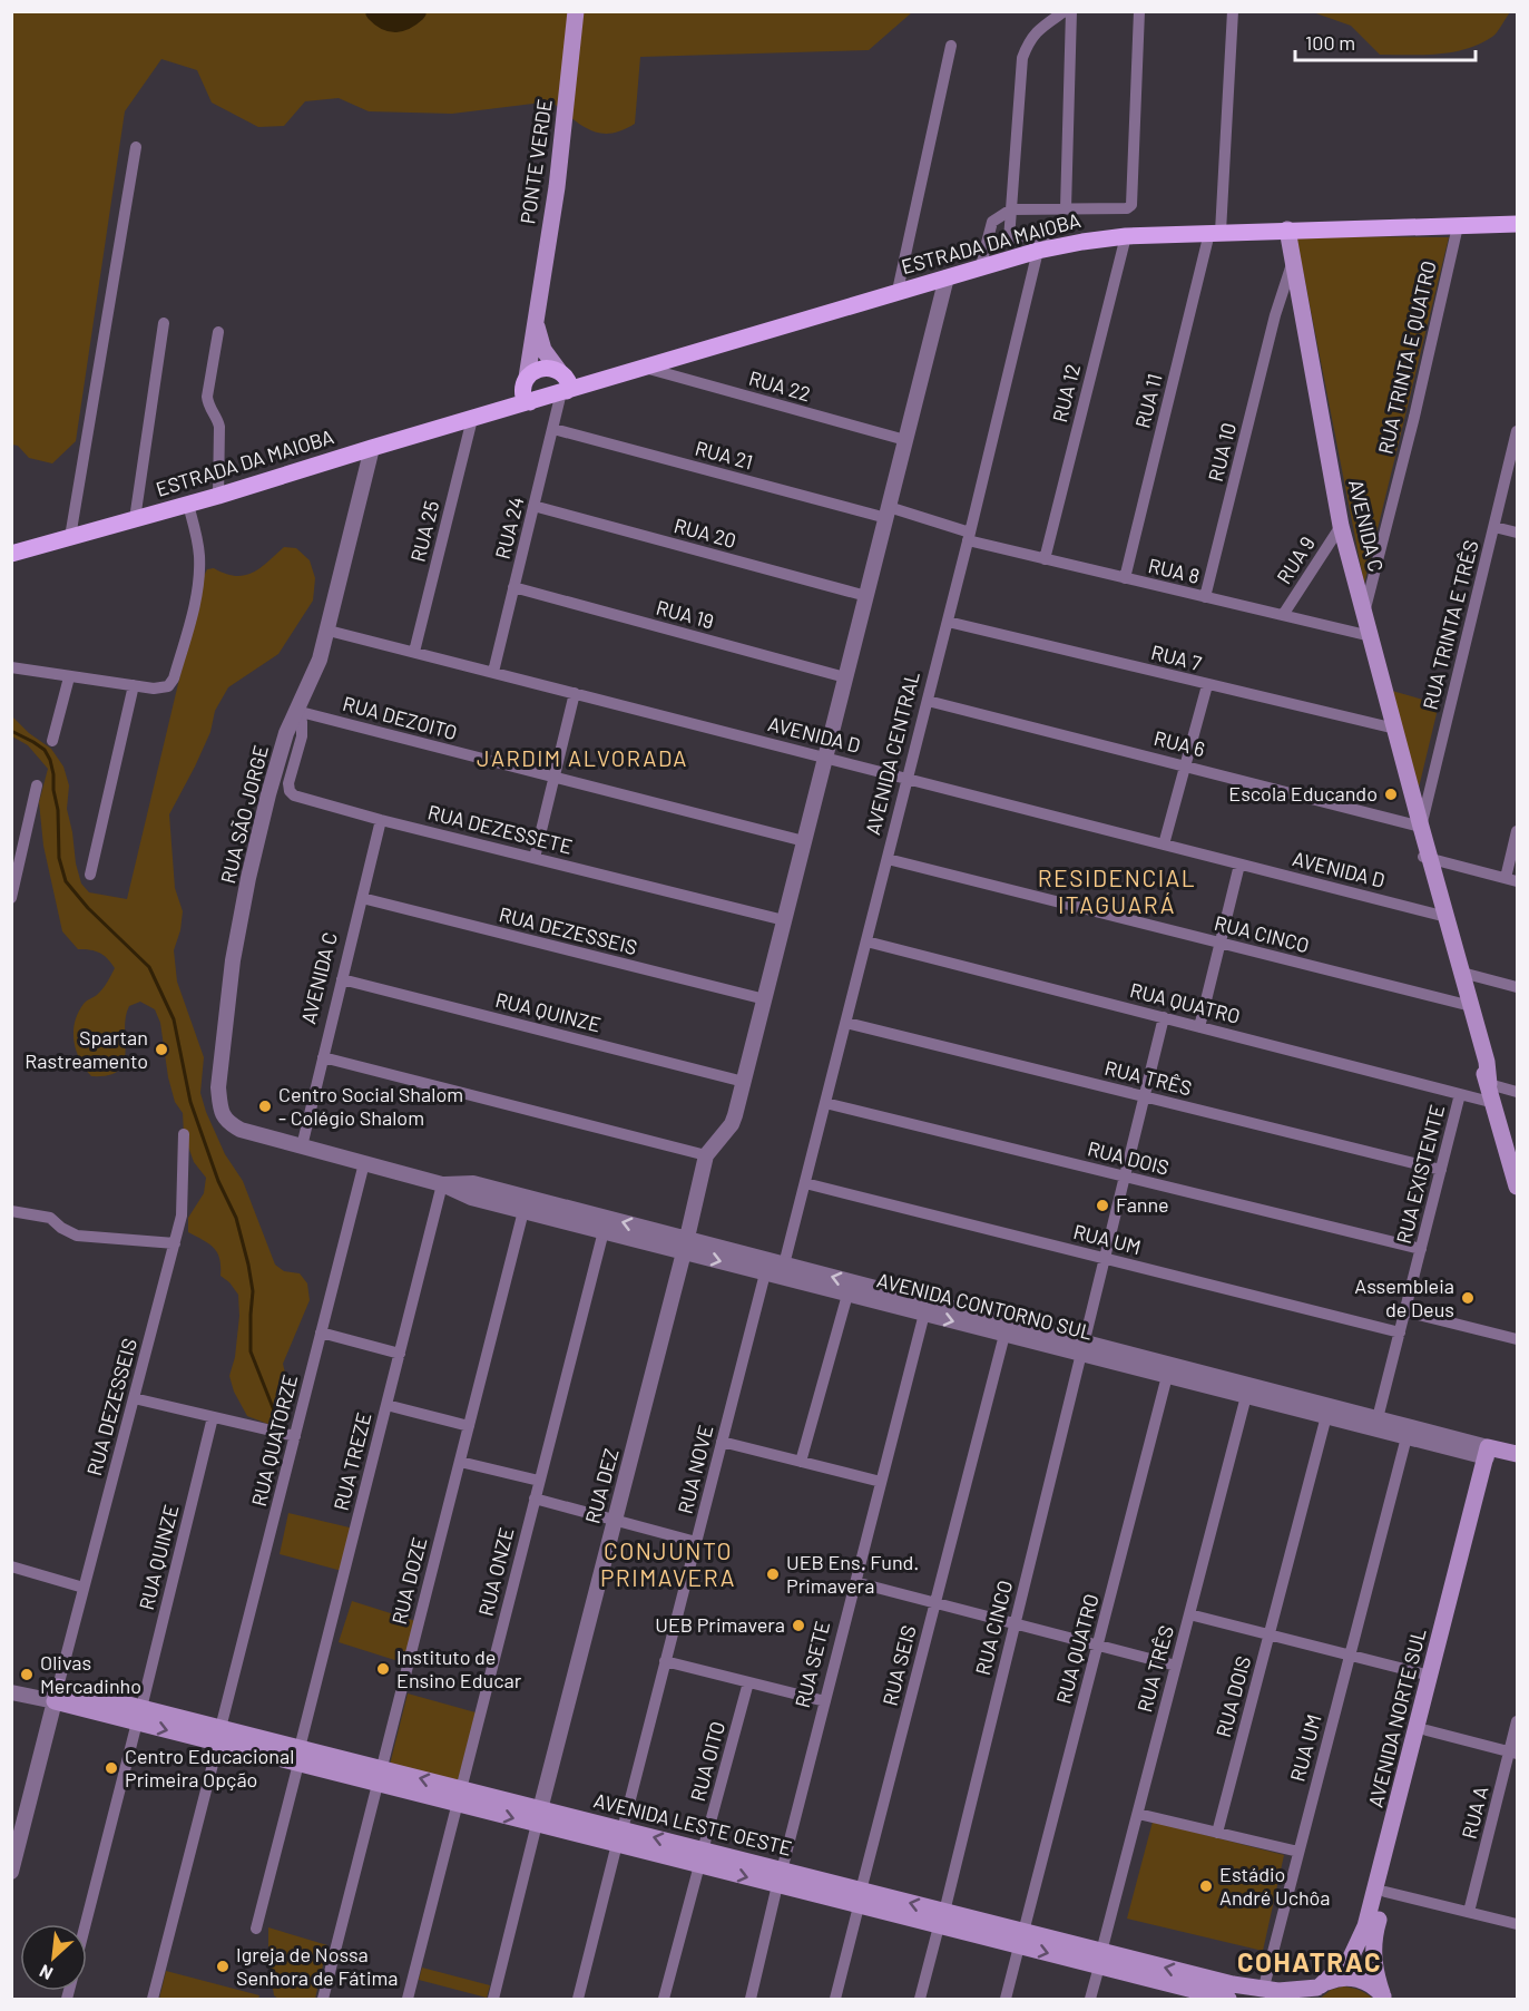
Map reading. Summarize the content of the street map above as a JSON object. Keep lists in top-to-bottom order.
{
  "streets": {
    "main road": [
      "PONTE VERDE",
      "ESTRADA DA MAIOBA",
      "AVENIDA C",
      "AVENIDA CONTORNO SUL",
      "AVENIDA NORTE SUL",
      "AVENIDA LESTE OESTE"
    ],
    "street": [
      "RUA TRINTA E QUATRO",
      "RUA 22",
      "RUA 12",
      "RUA 11",
      "RUA 10",
      "RUA 21",
      "RUA 24",
      "RUA 25",
      "RUA 20",
      "RUA 9",
      "RUA 8",
      "RUA 19",
      "RUA TRINTA E TRÊS",
      "RUA 7",
      "RUA DEZOITO",
      "AVENIDA D",
      "RUA 6",
      "AVENIDA CENTRAL",
      "RUA SÃO JORGE",
      "RUA DEZESSETE",
      "RUA DEZESSEIS",
      "RUA CINCO",
      "RUA QUATRO",
      "RUA QUINZE",
      "RUA TRÊS",
      "RUA DOIS",
      "RUA EXISTENTE",
      "RUA UM",
      "RUA QUATORZE",
      "RUA TREZE",
      "RUA NOVE",
      "RUA DEZ",
      "RUA ONZE",
      "RUA DOZE",
      "RUA SETE",
      "RUA SEIS",
      "RUA OITO",
      "RUA A"
    ]
  },
  "crossings": [
    ["PONTE VERDE", "ESTRADA DA MAIOBA"],
    ["ESTRADA DA MAIOBA", "RUA TRINTA E QUATRO"],
    ["ESTRADA DA MAIOBA", "RUA 22"],
    ["ESTRADA DA MAIOBA", "RUA 12"],
    ["ESTRADA DA MAIOBA", "RUA 11"],
    ["ESTRADA DA MAIOBA", "AVENIDA C"],
    ["ESTRADA DA MAIOBA", "RUA 24"],
    ["ESTRADA DA MAIOBA", "RUA 25"],
    ["ESTRADA DA MAIOBA", "AVENIDA CENTRAL"],
    ["ESTRADA DA MAIOBA", "RUA SÃO JORGE"],
    ["RUA TRINTA E QUATRO", "AVENIDA C"],
    ["RUA 12", "RUA 8"],
    ["RUA 11", "RUA 8"],
    ["RUA 10", "AVENIDA C"],
    ["RUA 10", "RUA 8"],
    ["RUA 21", "RUA 24"],
    ["RUA 21", "RUA 8"],
    ["AVENIDA C", "RUA 9"],
    ["AVENIDA C", "RUA 8"],
    ["AVENIDA C", "RUA TRINTA E TRÊS"],
    ["AVENIDA C", "RUA 7"],
    ["AVENIDA C", "AVENIDA D"],
    ["AVENIDA C", "RUA 6"],
    ["AVENIDA C", "RUA SÃO JORGE"],
    ["AVENIDA C", "RUA DEZESSETE"],
    ["AVENIDA C", "RUA DEZESSEIS"],
    ["AVENIDA C", "RUA CINCO"],
    ["AVENIDA C", "RUA QUATRO"],
    ["AVENIDA C", "RUA QUINZE"],
    ["AVENIDA C", "AVENIDA CONTORNO SUL"],
    ["RUA 24", "RUA 20"],
    ["RUA 24", "RUA 19"],
    ["RUA 24", "AVENIDA D"],
    ["RUA 25", "AVENIDA D"],
    ["RUA 9", "RUA 8"],
    ["RUA 8", "AVENIDA CENTRAL"],
    ["RUA TRINTA E TRÊS", "RUA 6"],
    ["RUA 7", "AVENIDA CENTRAL"],
    ["RUA DEZOITO", "RUA SÃO JORGE"],
    ["RUA DEZOITO", "RUA DEZESSETE"],
    ["AVENIDA D", "AVENIDA CENTRAL"],
    ["AVENIDA D", "RUA SÃO JORGE"],
    ["RUA 6", "AVENIDA CENTRAL"],
    ["AVENIDA CENTRAL", "RUA CINCO"],
    ["AVENIDA CENTRAL", "RUA QUATRO"],
    ["AVENIDA CENTRAL", "RUA TRÊS"],
    ["AVENIDA CENTRAL", "RUA DOIS"],
    ["AVENIDA CENTRAL", "RUA UM"],
    ["AVENIDA CENTRAL", "AVENIDA CONTORNO SUL"],
    ["RUA SÃO JORGE", "RUA DEZESSETE"],
    ["RUA SÃO JORGE", "AVENIDA CONTORNO SUL"],
    ["RUA DEZESSEIS", "AVENIDA LESTE OESTE"],
    ["RUA CINCO", "RUA QUATRO"],
    ["RUA CINCO", "RUA TRÊS"],
    ["RUA CINCO", "RUA DOIS"],
    ["RUA CINCO", "RUA UM"],
    ["RUA CINCO", "AVENIDA CONTORNO SUL"],
    ["RUA CINCO", "AVENIDA LESTE OESTE"],
    ["RUA QUATRO", "RUA EXISTENTE"],
    ["RUA QUATRO", "AVENIDA CONTORNO SUL"],
    ["RUA QUATRO", "AVENIDA LESTE OESTE"],
    ["RUA QUINZE", "AVENIDA LESTE OESTE"],
    ["RUA TRÊS", "RUA EXISTENTE"],
    ["RUA TRÊS", "AVENIDA CONTORNO SUL"],
    ["RUA TRÊS", "AVENIDA LESTE OESTE"],
    ["RUA DOIS", "RUA EXISTENTE"],
    ["RUA DOIS", "AVENIDA CONTORNO SUL"],
    ["RUA EXISTENTE", "RUA UM"],
    ["RUA EXISTENTE", "AVENIDA CONTORNO SUL"],
    ["RUA UM", "AVENIDA CONTORNO SUL"],
    ["RUA UM", "AVENIDA LESTE OESTE"],
    ["AVENIDA CONTORNO SUL", "RUA QUATORZE"],
    ["AVENIDA CONTORNO SUL", "RUA TREZE"],
    ["AVENIDA CONTORNO SUL", "RUA NOVE"],
    ["AVENIDA CONTORNO SUL", "RUA DEZ"],
    ["AVENIDA CONTORNO SUL", "RUA ONZE"],
    ["AVENIDA CONTORNO SUL", "RUA DOZE"],
    ["AVENIDA CONTORNO SUL", "RUA SETE"],
    ["AVENIDA CONTORNO SUL", "RUA SEIS"],
    ["AVENIDA CONTORNO SUL", "AVENIDA NORTE SUL"],
    ["RUA QUATORZE", "AVENIDA LESTE OESTE"],
    ["RUA TREZE", "AVENIDA LESTE OESTE"],
    ["RUA NOVE", "AVENIDA LESTE OESTE"],
    ["RUA DEZ", "AVENIDA LESTE OESTE"],
    ["RUA ONZE", "AVENIDA LESTE OESTE"],
    ["RUA DOZE", "AVENIDA LESTE OESTE"],
    ["RUA SETE", "AVENIDA LESTE OESTE"],
    ["RUA SEIS", "AVENIDA LESTE OESTE"],
    ["AVENIDA NORTE SUL", "AVENIDA LESTE OESTE"],
    ["RUA OITO", "AVENIDA LESTE OESTE"]
  ],
  "districts": [
    "JARDIM ALVORADA",
    "RESIDENCIAL ITAGUARÁ",
    "CONJUNTO PRIMAVERA",
    "COHATRAC"
  ],
  "places": [
    "Escola Educando",
    "Spartan Rastreamento",
    "Centro Social Shalom - Colégio Shalom",
    "Fanne",
    "Assembleia de Deus",
    "UEB Ens. Fund. Primavera",
    "UEB Primavera",
    "Instituto de Ensino Educar",
    "Olivas Mercadinho",
    "Centro Educacional Primeira Opção",
    "Estádio André Uchôa",
    "Igreja de Nossa Senhora de Fátima"
  ],
  "scale_bar": "100 m",
  "north": "bottom left"
}
